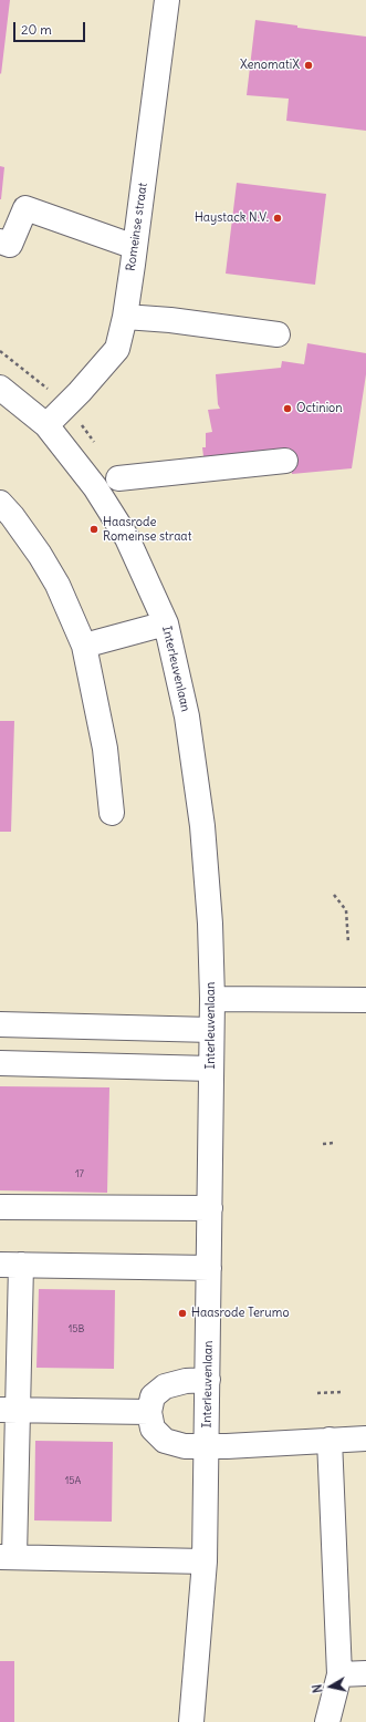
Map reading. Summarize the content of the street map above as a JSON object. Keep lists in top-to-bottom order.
{
  "streets": {
    "street": ["Romeinse straat", "Interleuvenlaan"]
  },
  "crossings": [
    ["Romeinse straat", "Interleuvenlaan"]
  ],
  "places": [
    "XenomatiX",
    "Haystack N.V.",
    "Octinion",
    "Haasrode Romeinse straat",
    "Haasrode Terumo"
  ],
  "house_numbers": ["17", "15B", "15A"],
  "scale_bar": "20 m",
  "north": "left"
}
